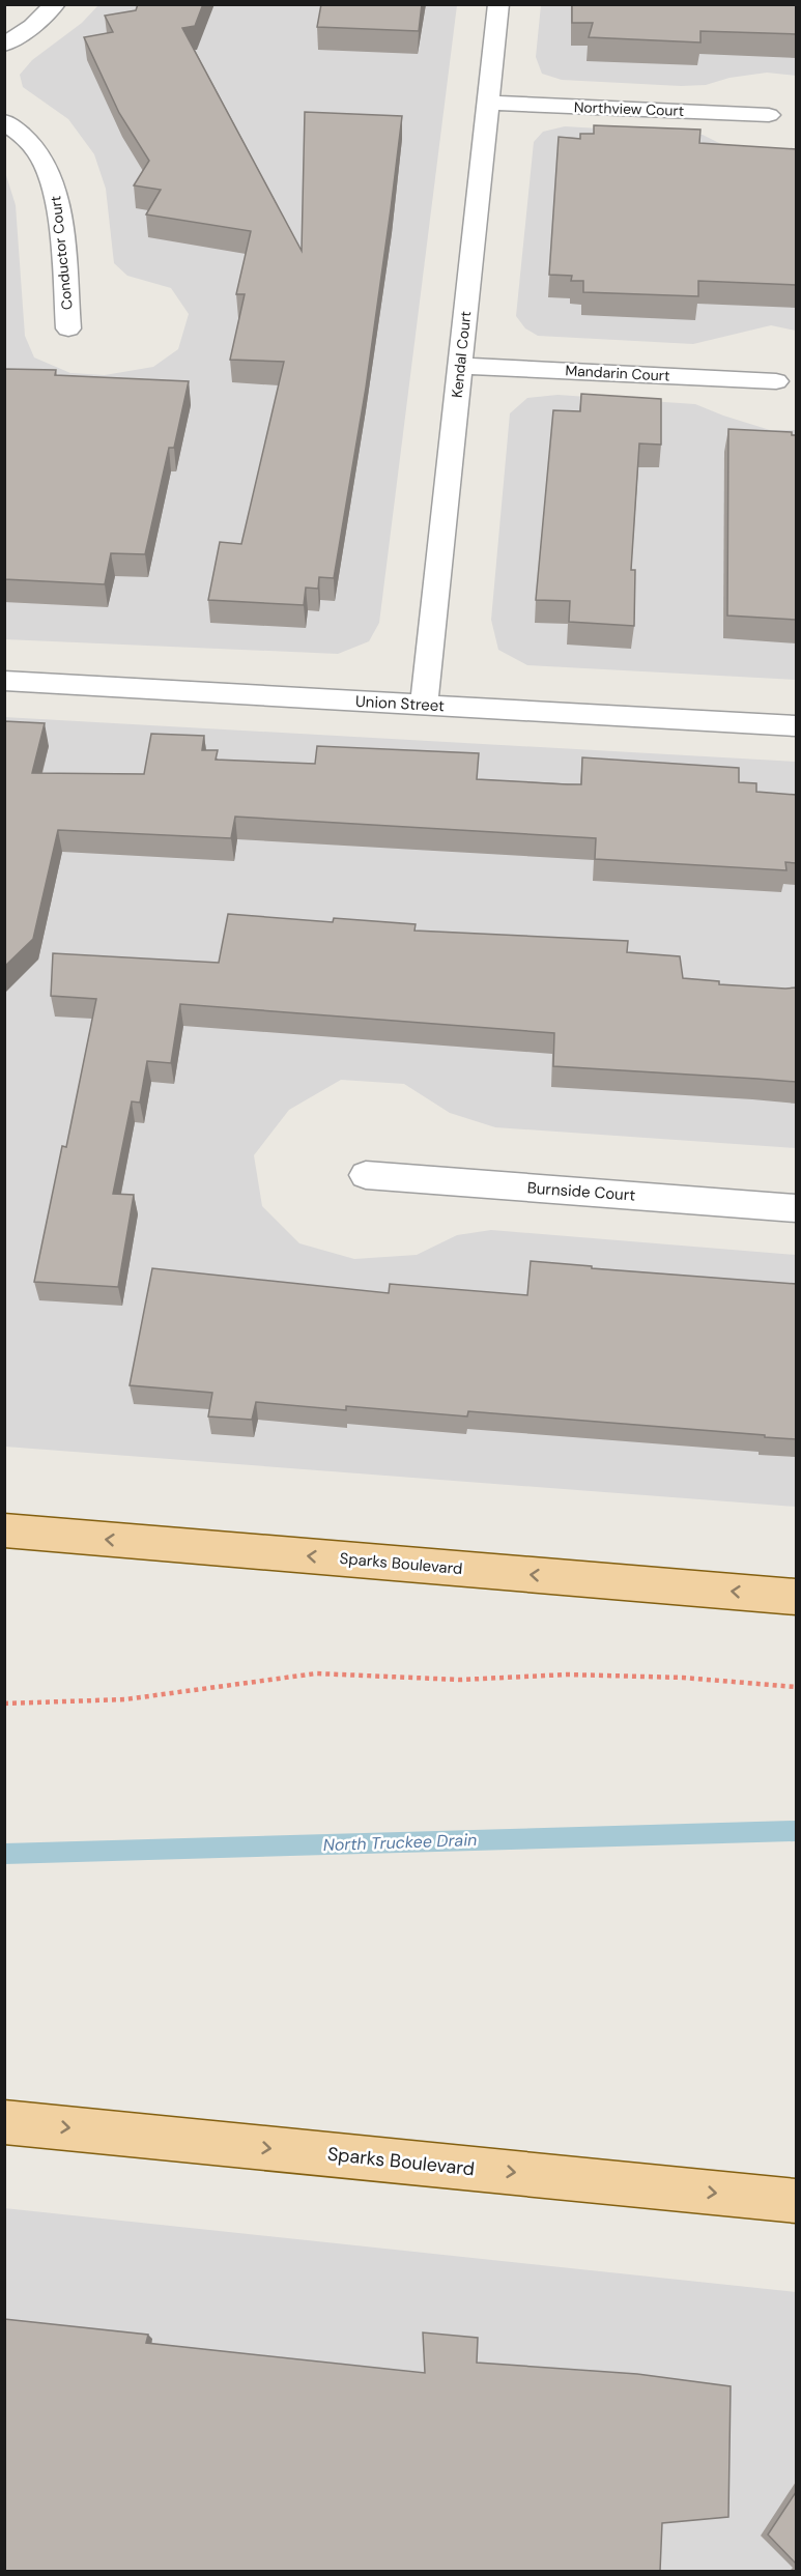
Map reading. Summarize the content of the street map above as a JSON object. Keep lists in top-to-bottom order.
{
  "streets": {
    "main road": ["Sparks Boulevard"],
    "street": [
      "Northview Court",
      "Conductor Court",
      "Kendal Court",
      "Mandarin Court",
      "Union Street",
      "Burnside Court"
    ]
  },
  "crossings": [
    ["Northview Court", "Kendal Court"],
    ["Kendal Court", "Mandarin Court"],
    ["Kendal Court", "Union Street"]
  ],
  "water": ["North Truckee Drain"]
}
